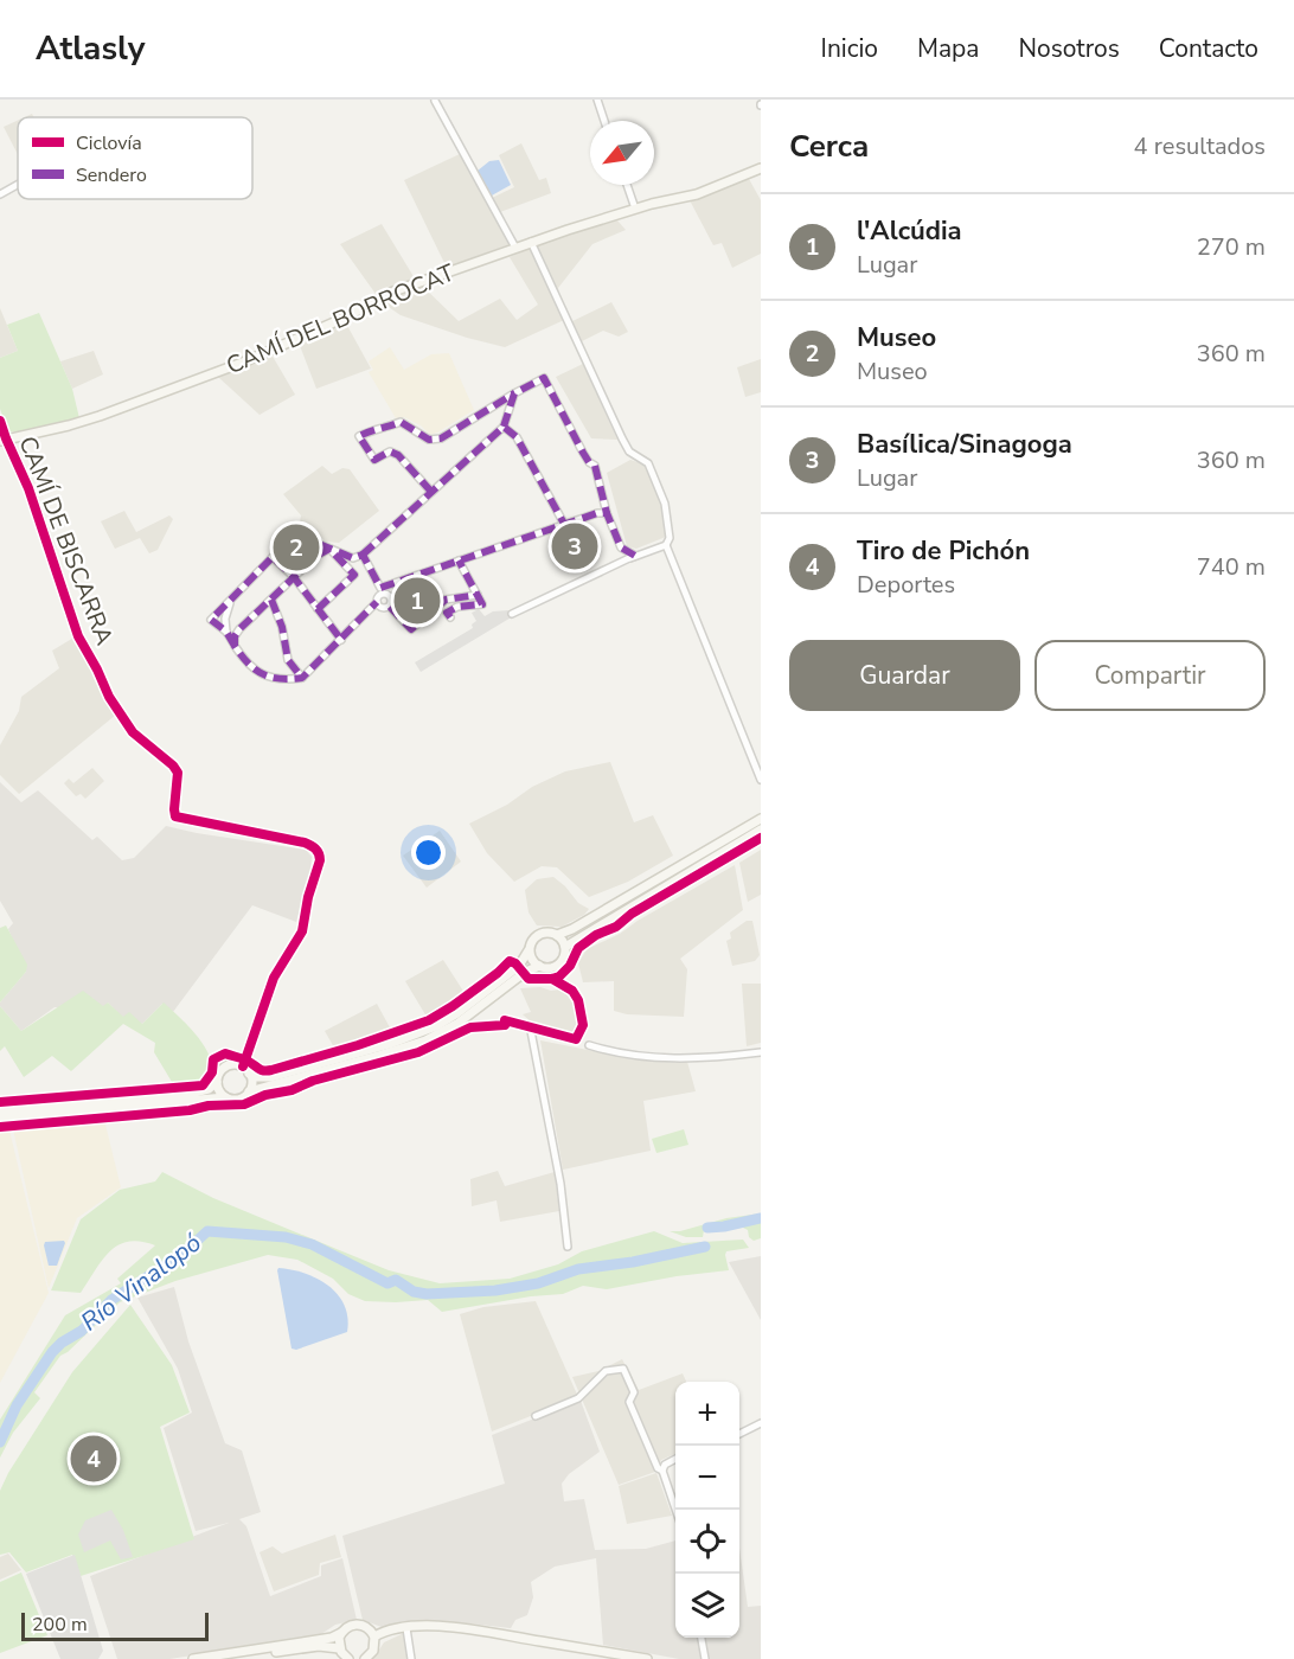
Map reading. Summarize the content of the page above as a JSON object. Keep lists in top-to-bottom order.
{
  "streets": {
    "main road": ["CAMÍ DEL BORROCAT"],
    "street": ["CAMÍ DE BISCARRA"]
  },
  "crossings": [
    ["CAMÍ DEL BORROCAT", "CAMÍ DE BISCARRA"]
  ],
  "water": ["Río Vinalopó"],
  "legend": ["Ciclovía", "Sendero"],
  "scale_bar": "200 m",
  "north": "bottom left",
  "page": {
    "header": "Atlasly",
    "nav": [
      "Inicio",
      "Mapa",
      "Nosotros",
      "Contacto"
    ],
    "heading": ["Cerca", "4 resultados"],
    "list": [
      {
        "mark": "1",
        "name": "l'Alcúdia",
        "note": "Lugar",
        "value": "270 m"
      },
      {
        "mark": "2",
        "name": "Museo",
        "note": "Museo",
        "value": "360 m"
      },
      {
        "mark": "3",
        "name": "Basílica/Sinagoga",
        "note": "Lugar",
        "value": "360 m"
      },
      {
        "mark": "4",
        "name": "Tiro de Pichón",
        "note": "Deportes",
        "value": "740 m"
      }
    ],
    "pins": [
      "3",
      "2",
      "1",
      "4"
    ],
    "buttons": ["Guardar", "Compartir"],
    "map_buttons": ["+", "−"],
    "scale": "200 m"
  }
}
